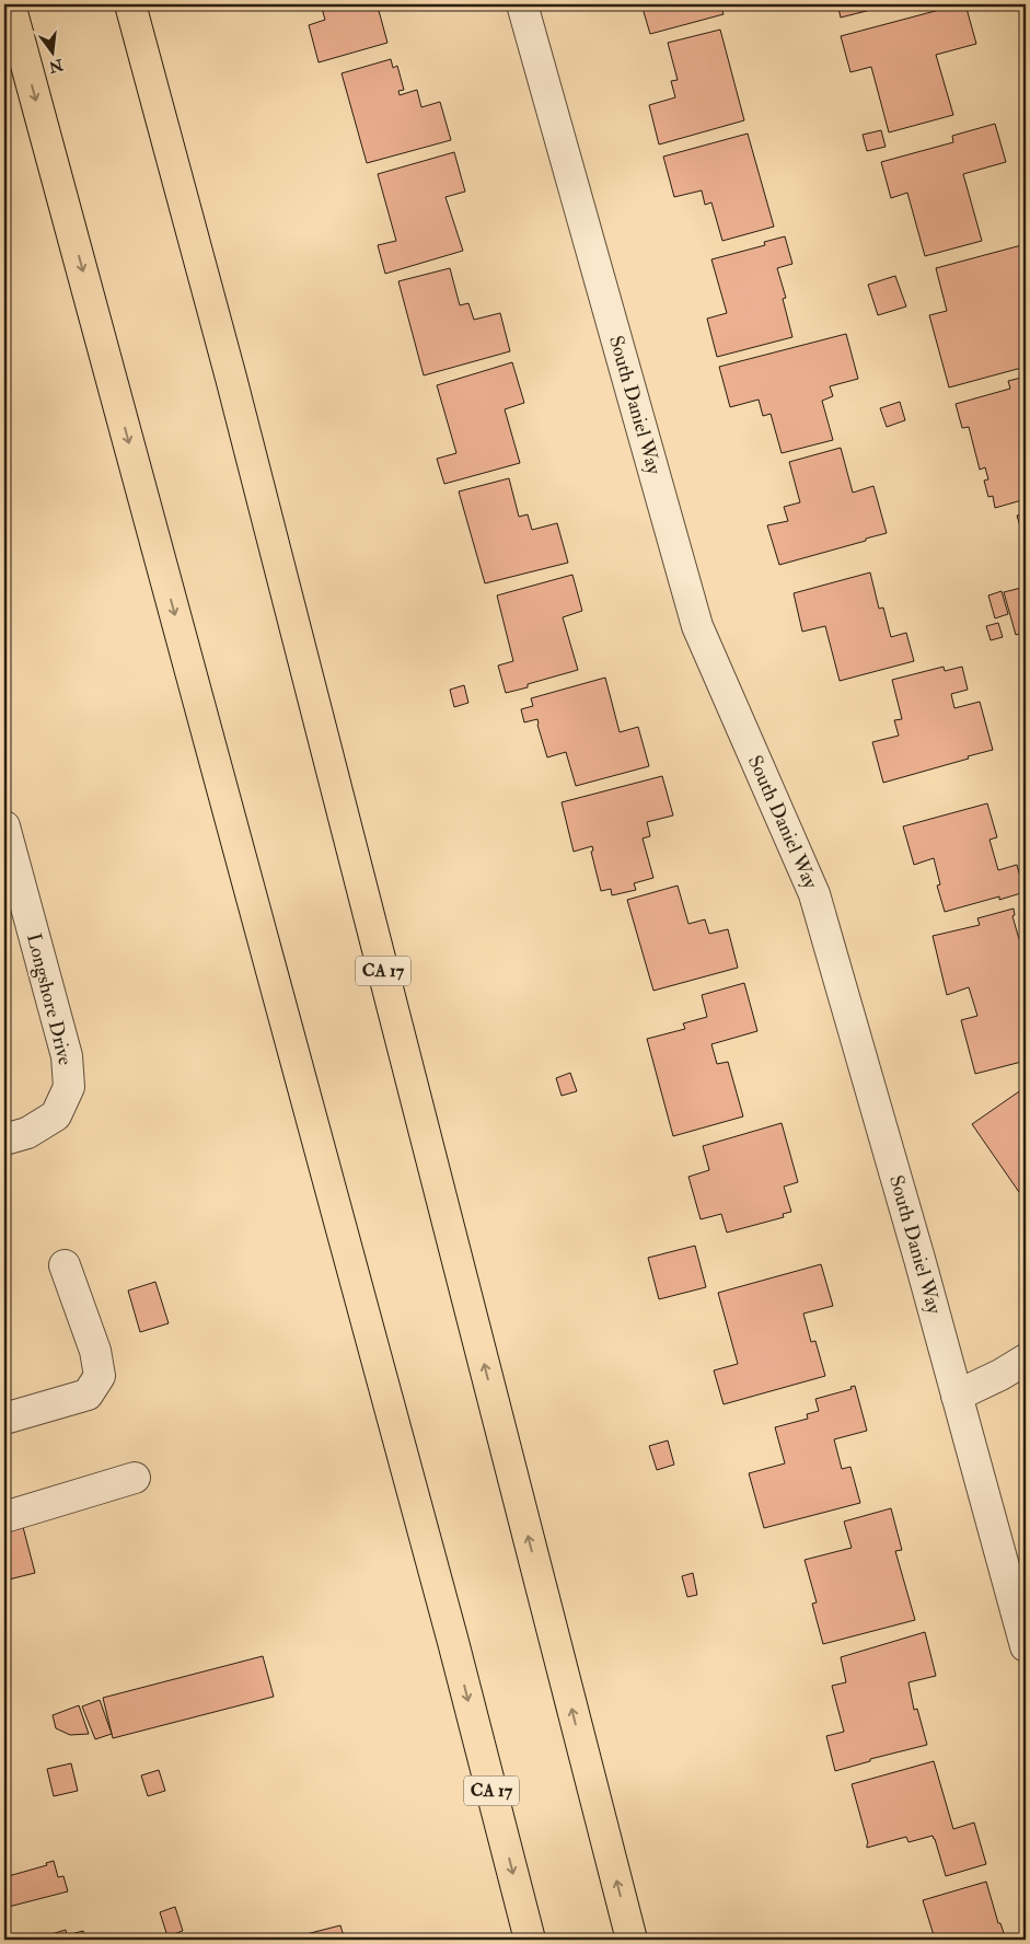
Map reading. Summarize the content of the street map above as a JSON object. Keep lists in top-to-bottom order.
{
  "streets": {
    "highway": ["CA 17"],
    "street": ["South Daniel Way", "Longshore Drive"]
  },
  "north": "bottom"
}
